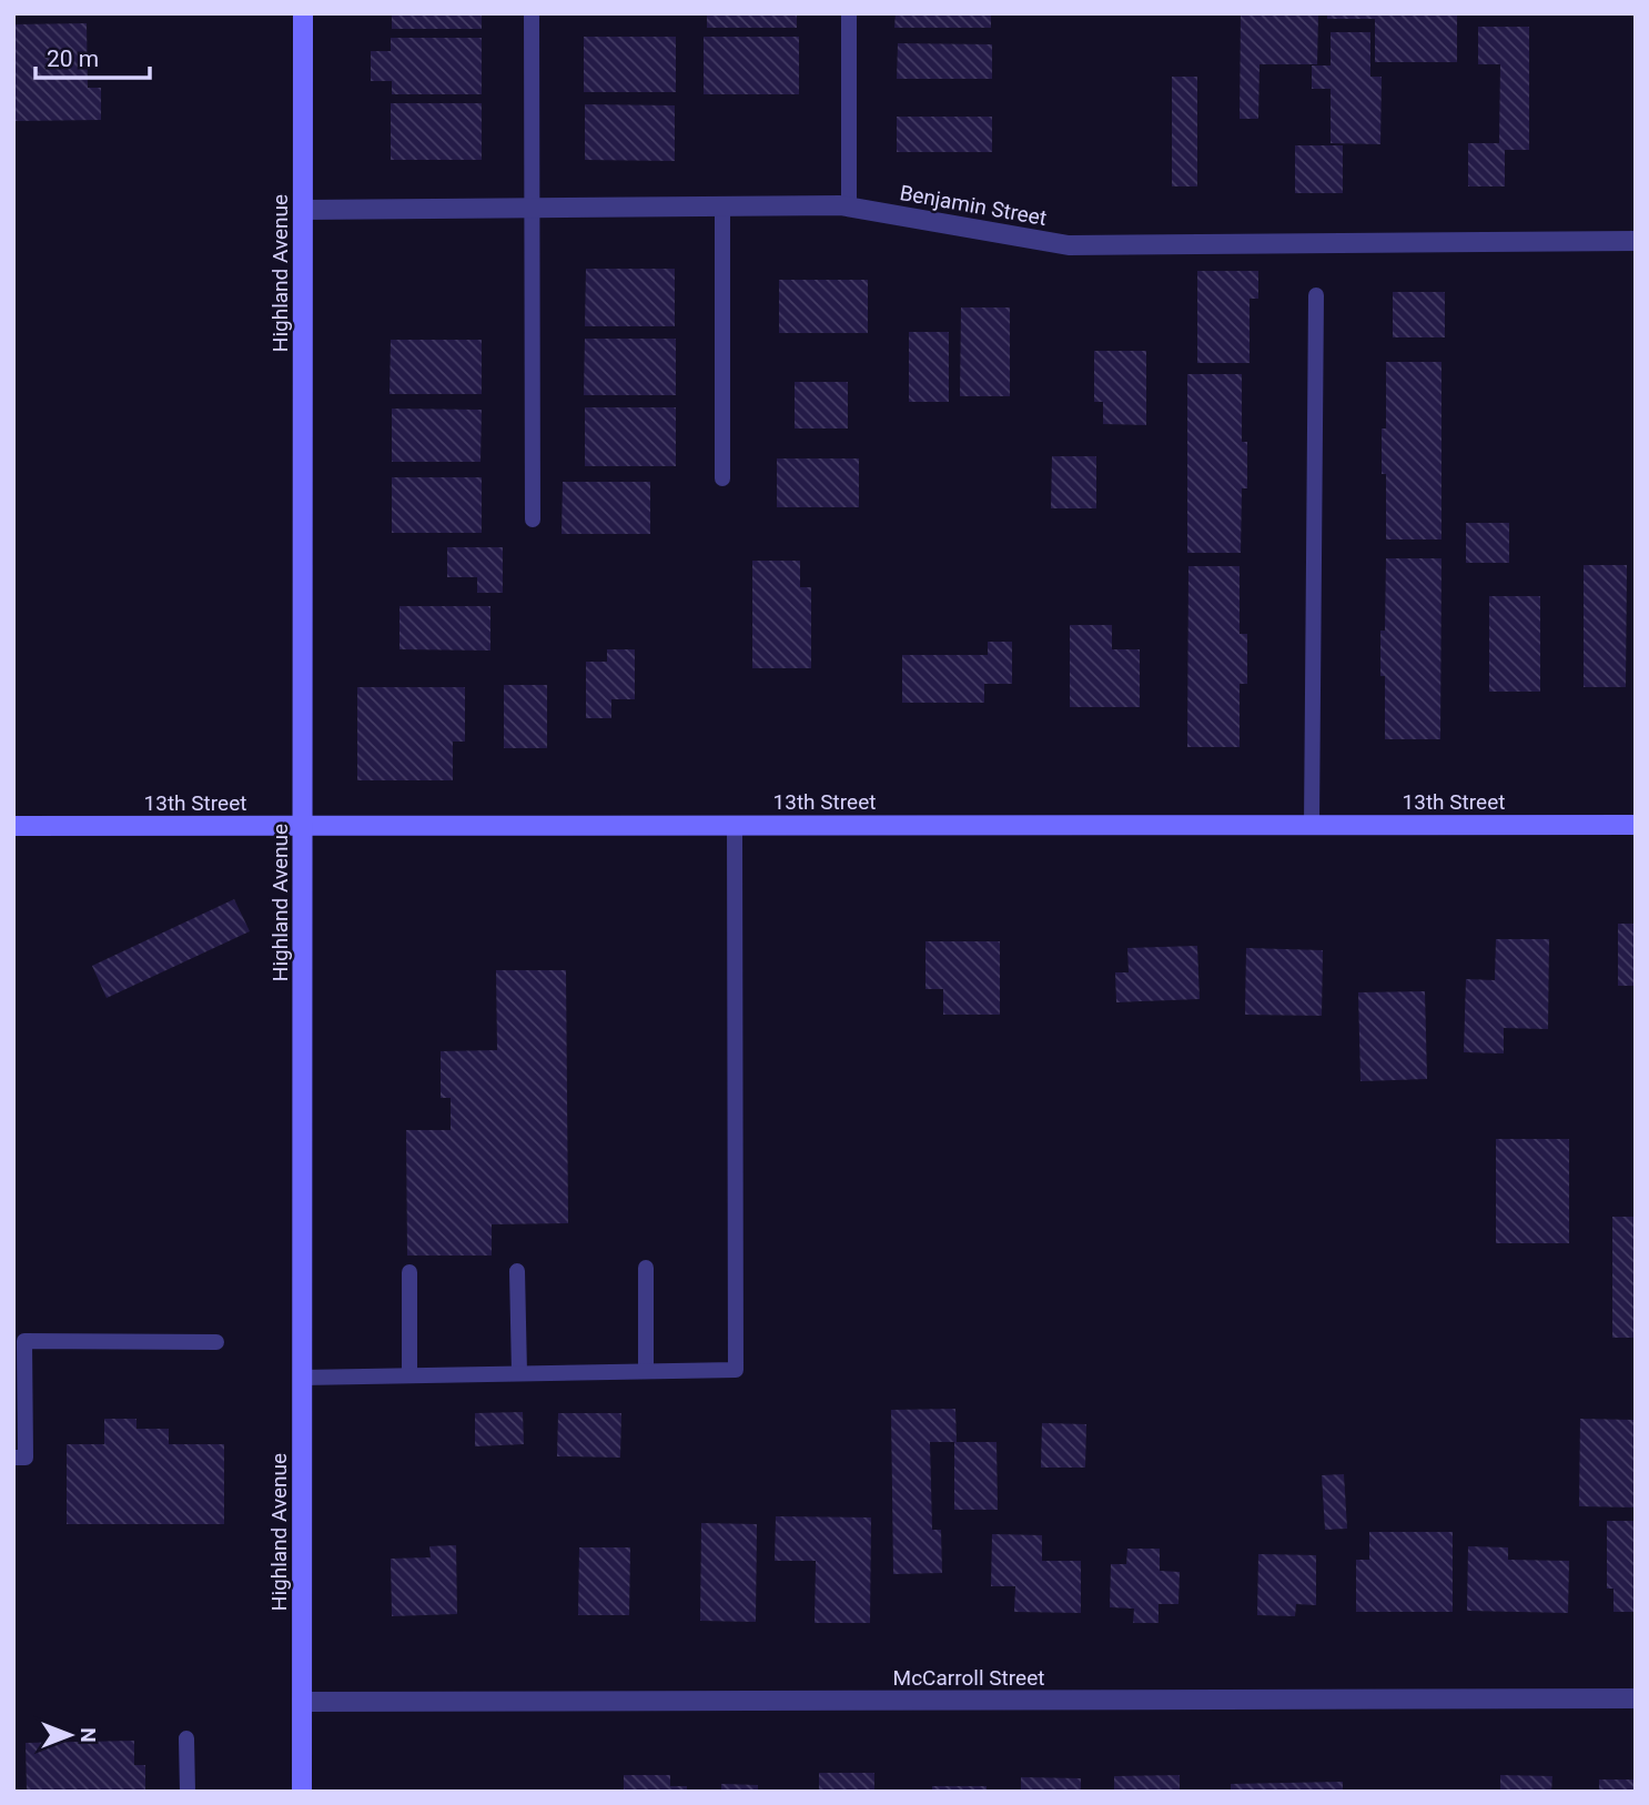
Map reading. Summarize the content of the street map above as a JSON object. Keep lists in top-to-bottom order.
{
  "streets": {
    "main road": ["Highland Avenue", "13th Street"],
    "street": ["Benjamin Street", "McCarroll Street"]
  },
  "crossings": [
    ["Benjamin Street", "Highland Avenue"],
    ["Highland Avenue", "13th Street"],
    ["Highland Avenue", "McCarroll Street"]
  ],
  "scale_bar": "20 m",
  "north": "right"
}
